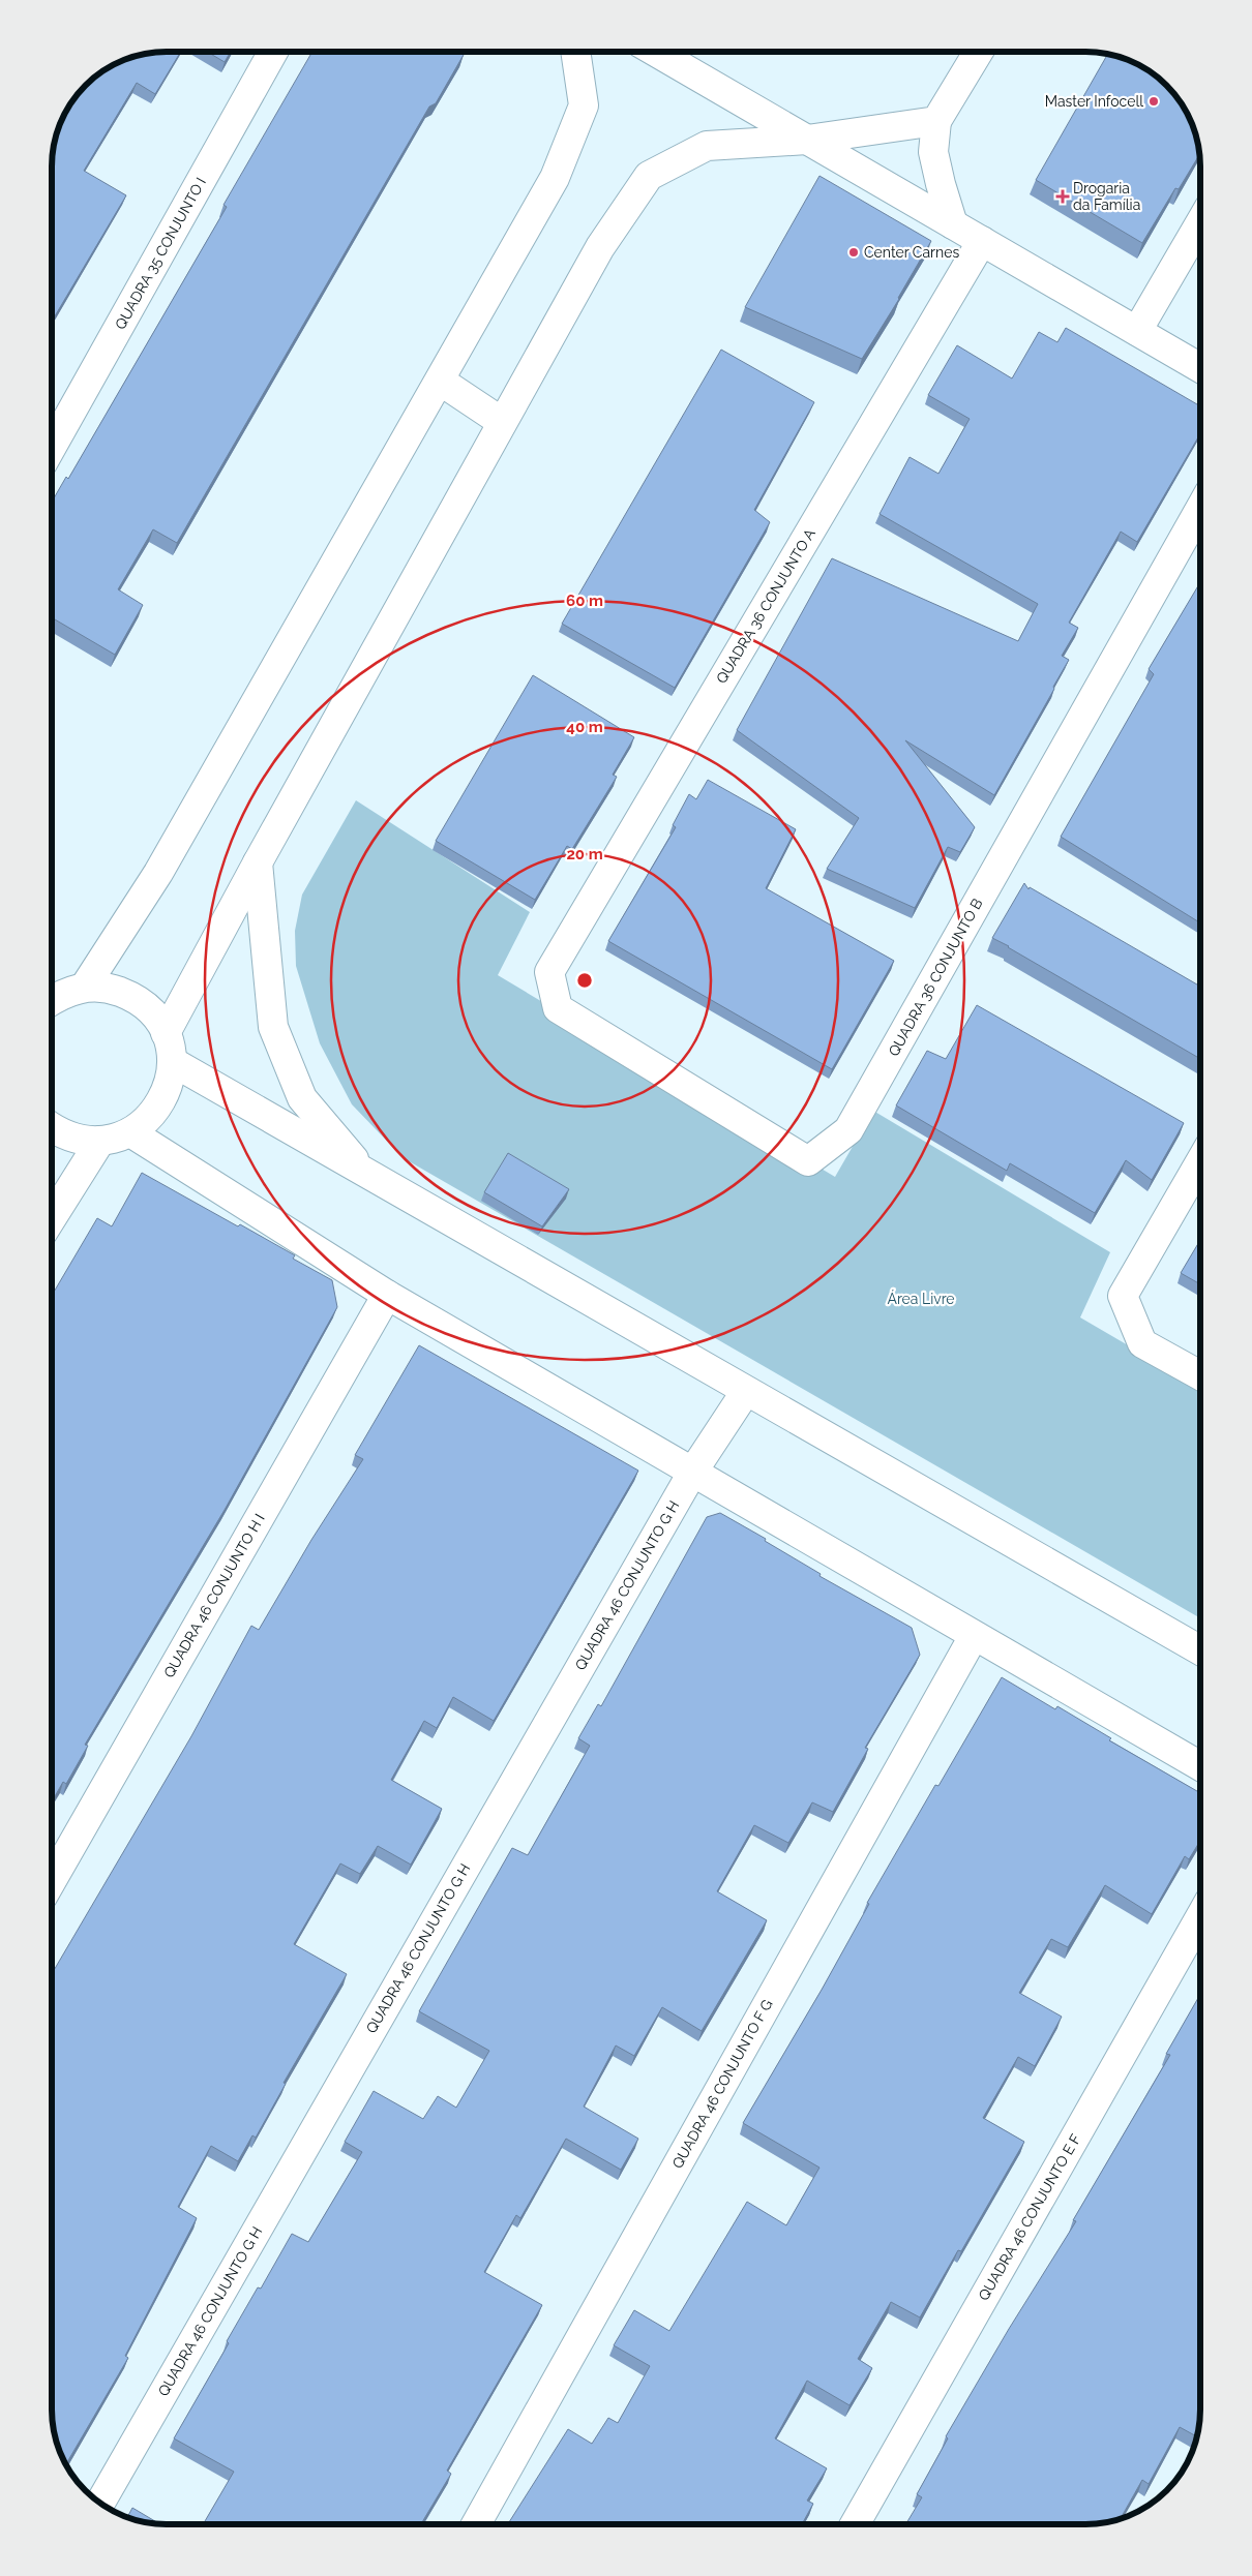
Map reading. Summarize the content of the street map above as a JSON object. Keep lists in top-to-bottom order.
{
  "streets": {
    "street": [
      "QUADRA 35 CONJUNTO I",
      "QUADRA 36 CONJUNTO A",
      "QUADRA 36 CONJUNTO B",
      "QUADRA 46 CONJUNTO G H",
      "QUADRA 46 CONJUNTO H I",
      "QUADRA 46 CONJUNTO F G",
      "QUADRA 46 CONJUNTO E F"
    ]
  },
  "crossings": [
    ["QUADRA 36 CONJUNTO A", "QUADRA 36 CONJUNTO B"]
  ],
  "parks": ["Área Livre"],
  "places": {
    "other": ["Master Infocell", "Center Carnes"],
    "health": ["Drogaria da Família"]
  },
  "rings": ["60 m", "40 m", "20 m"]
}
